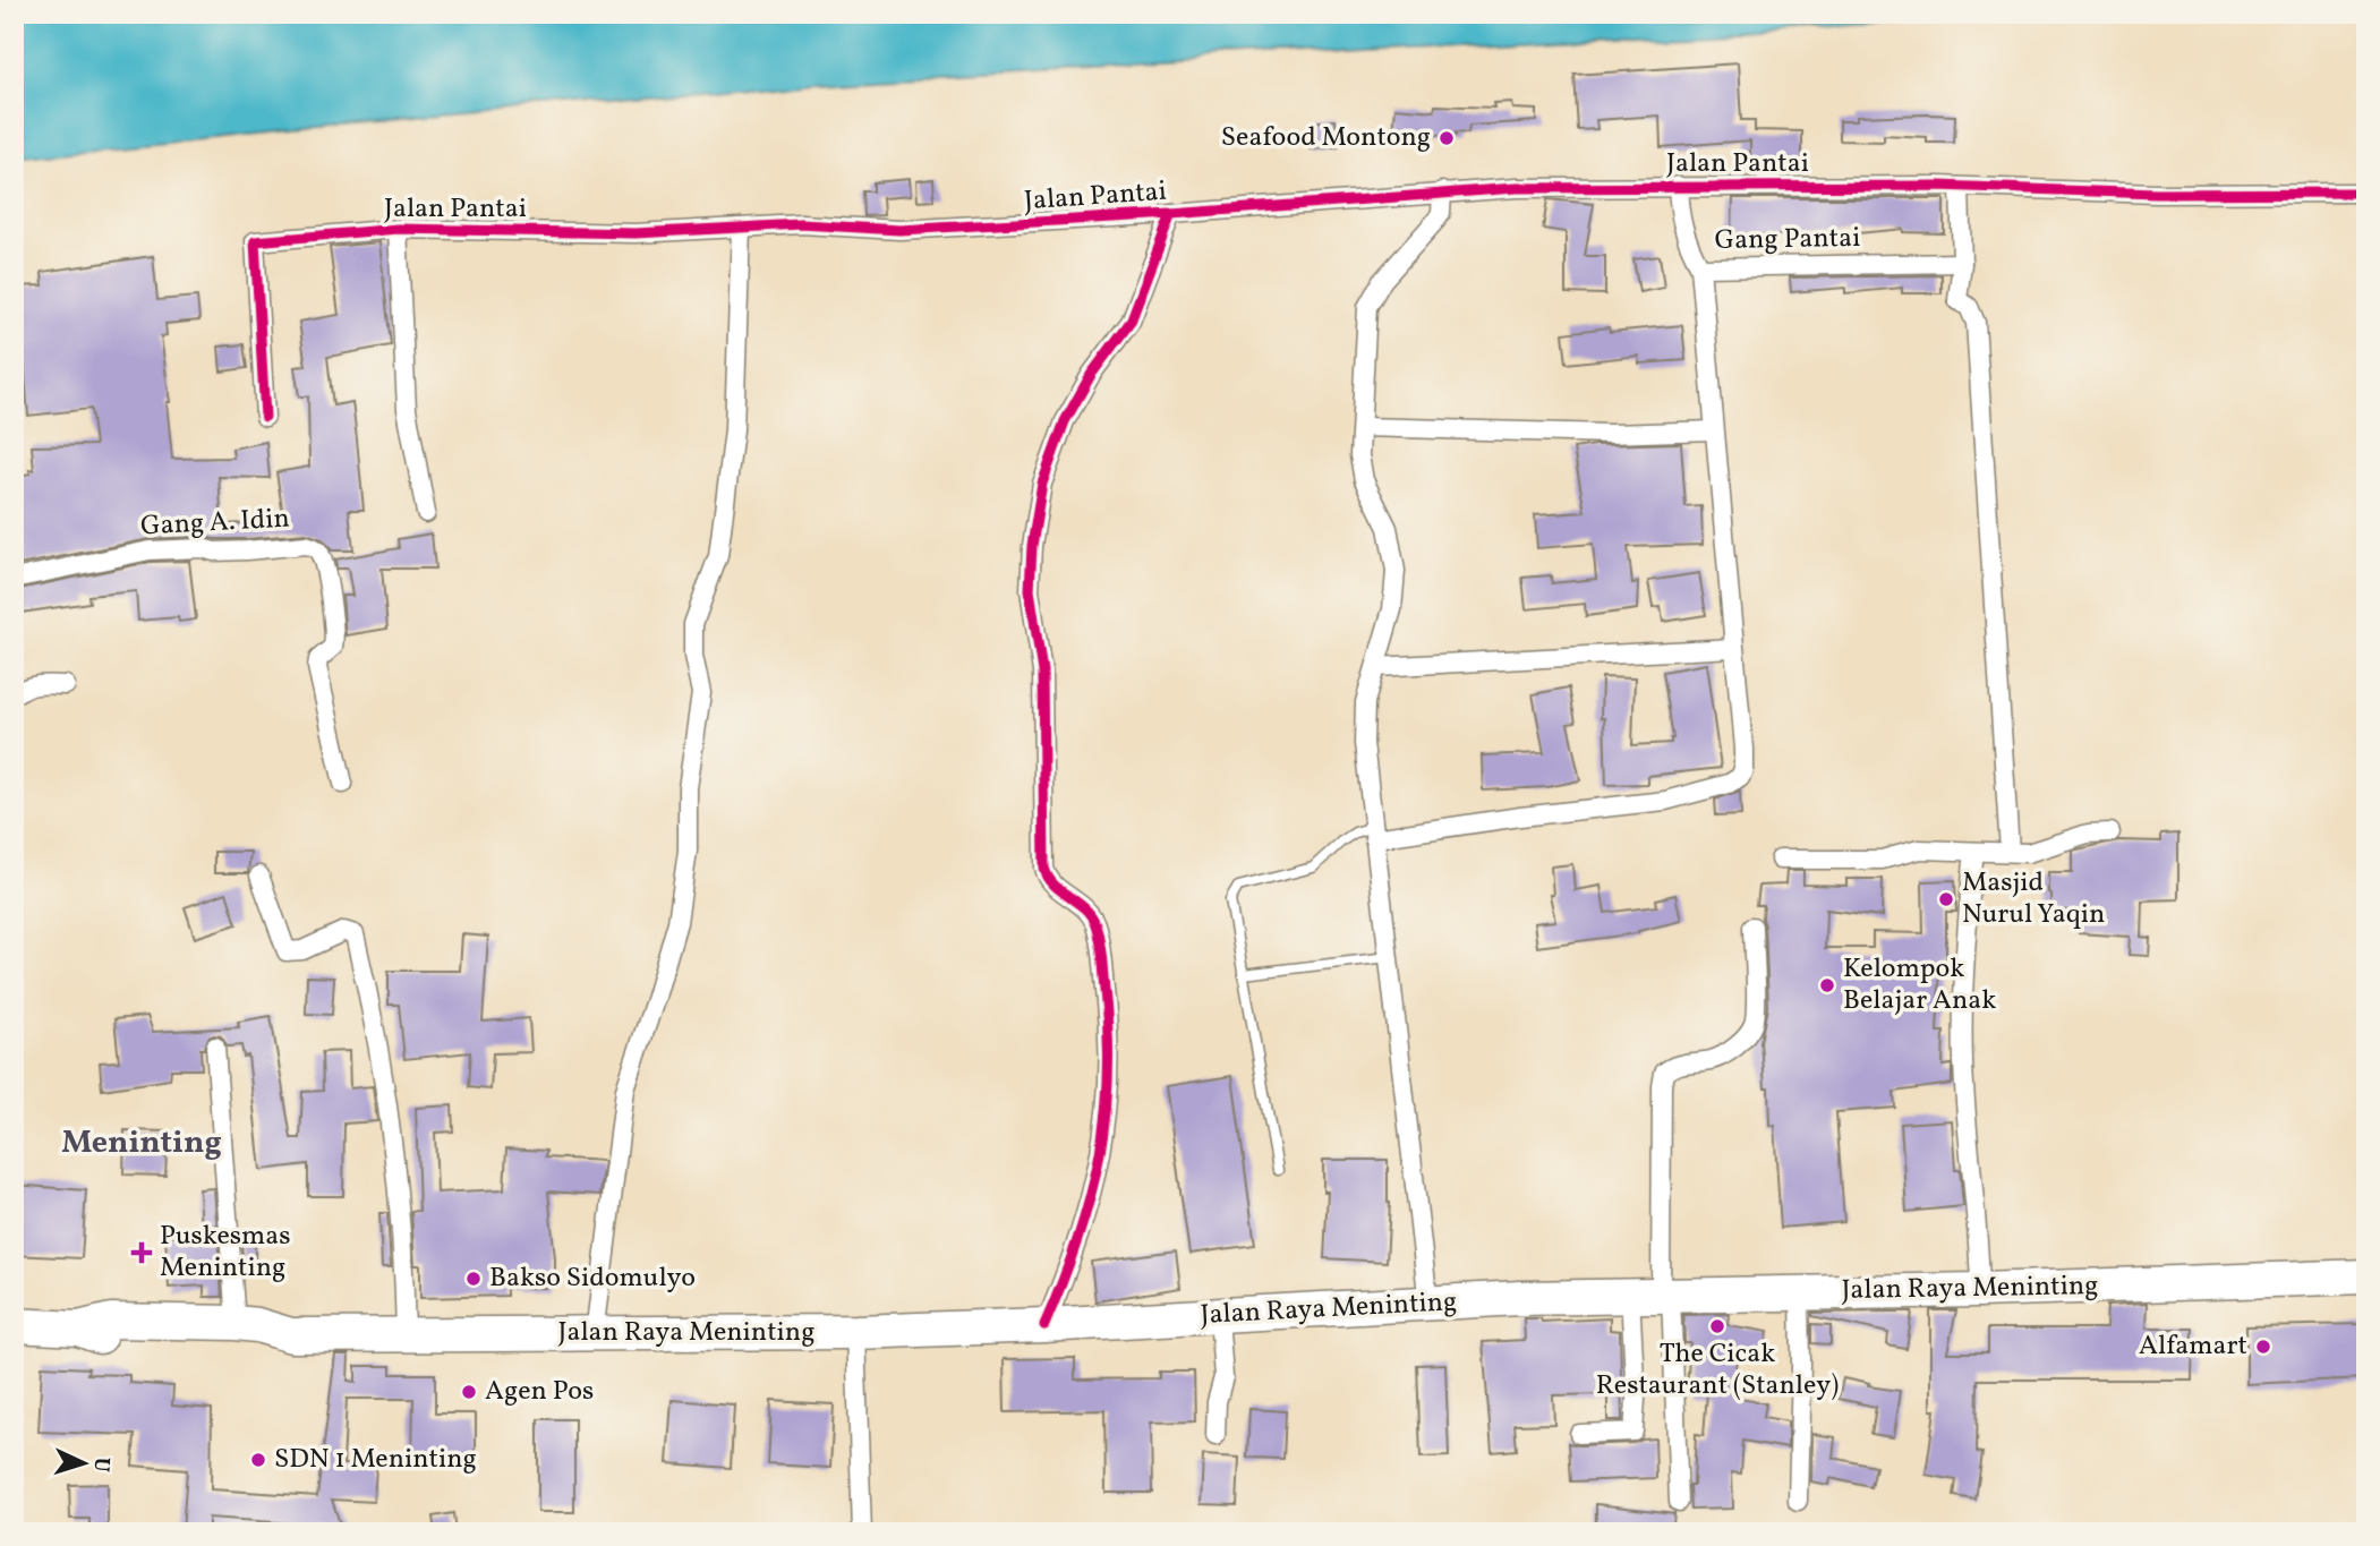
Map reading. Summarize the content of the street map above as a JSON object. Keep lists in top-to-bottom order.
{
  "streets": {
    "highway": ["Jalan Raya Meninting"],
    "street": ["Jalan Pantai", "Gang Pantai", "Gang A. Idin"]
  },
  "crossings": [
    ["Jalan Pantai", "Gang Pantai"]
  ],
  "districts": ["Meninting"],
  "places": {
    "other": [
      "Seafood Montong",
      "Masjid Nurul Yaqin",
      "Kelompok Belajar Anak",
      "Bakso Sidomulyo",
      "The Cicak Restaurant (Stanley)",
      "Alfamart",
      "Agen Pos",
      "SDN 1 Meninting"
    ],
    "health": ["Puskesmas Meninting"]
  },
  "north": "right"
}
